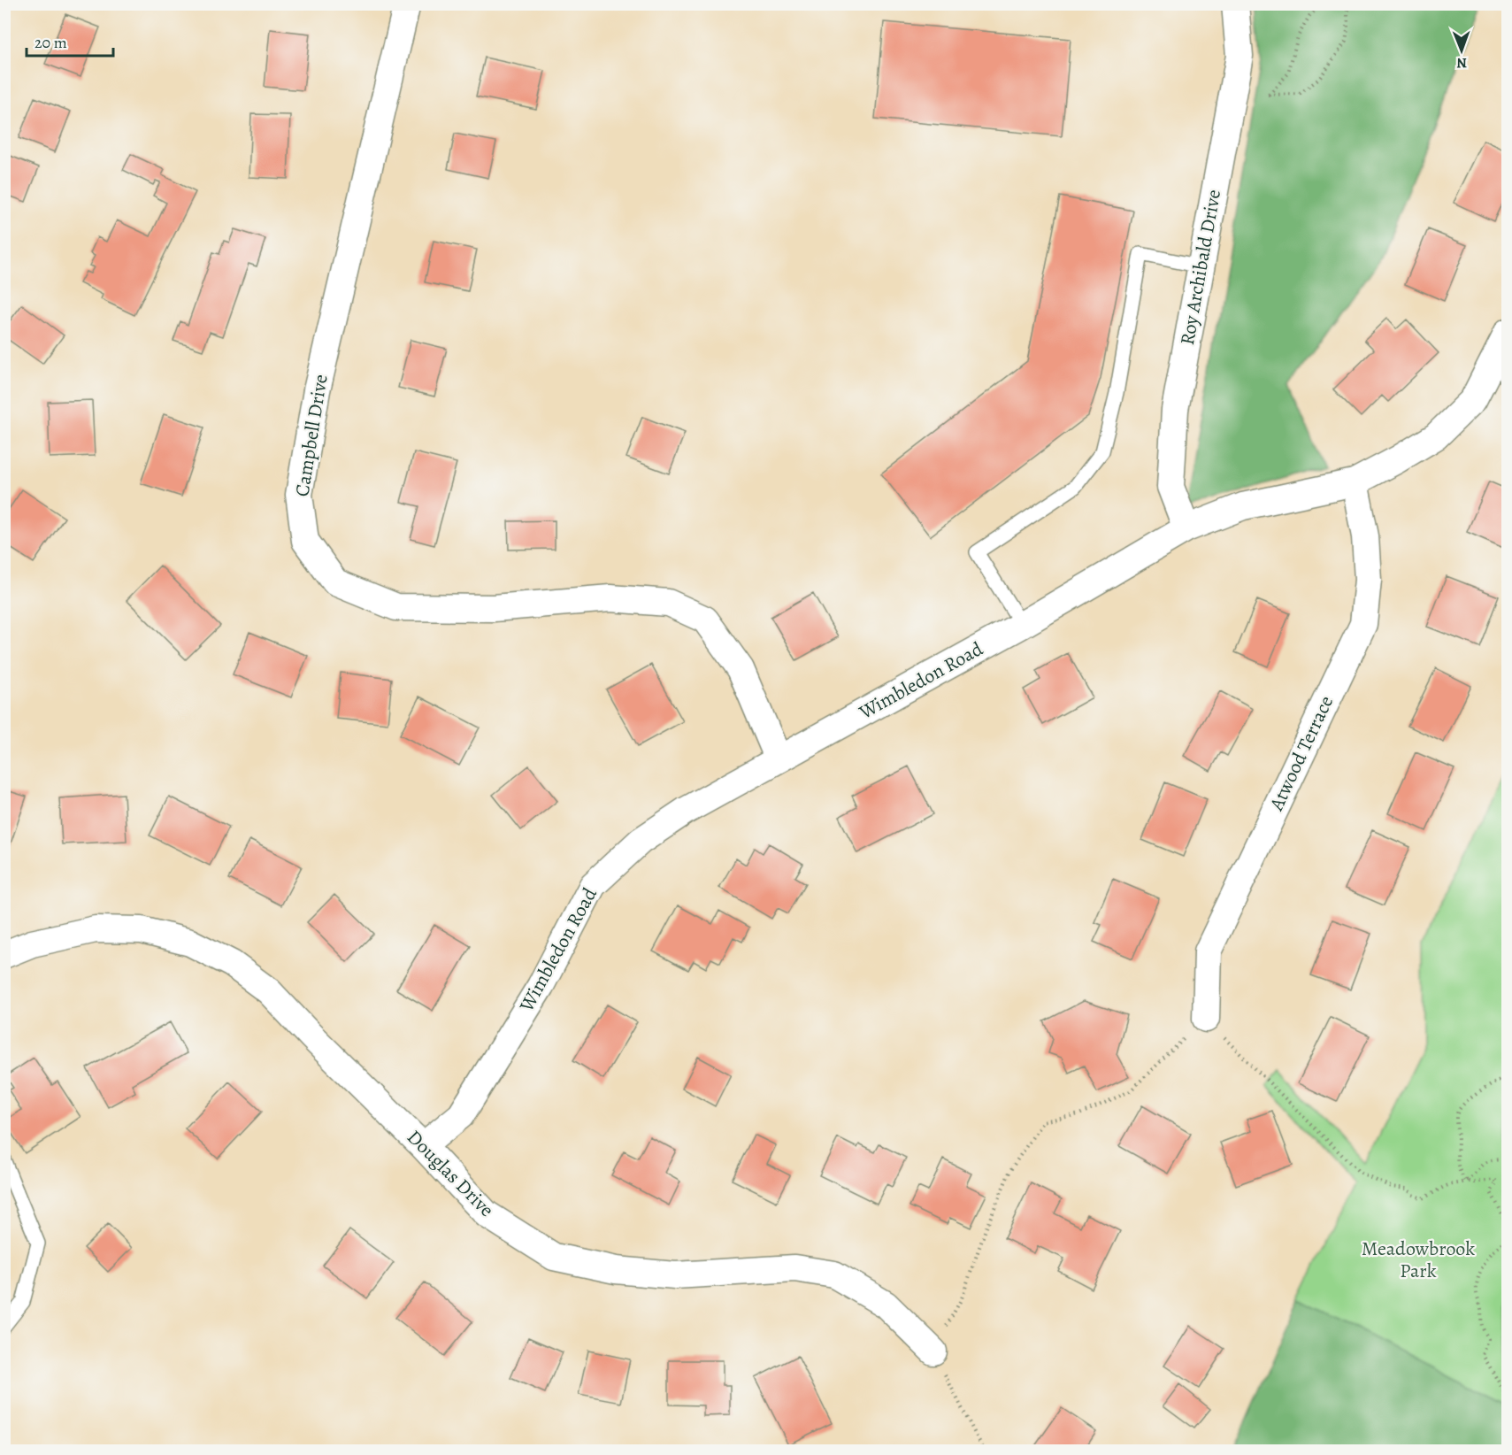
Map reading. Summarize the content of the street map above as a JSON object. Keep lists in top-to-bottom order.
{
  "streets": {
    "street": [
      "Roy Archibald Drive",
      "Campbell Drive",
      "Wimbledon Road",
      "Atwood Terrace",
      "Douglas Drive"
    ]
  },
  "crossings": [
    ["Roy Archibald Drive", "Wimbledon Road"],
    ["Campbell Drive", "Wimbledon Road"],
    ["Wimbledon Road", "Atwood Terrace"],
    ["Wimbledon Road", "Douglas Drive"]
  ],
  "parks": ["Meadowbrook Park"],
  "scale_bar": "20 m",
  "north": "bottom"
}
